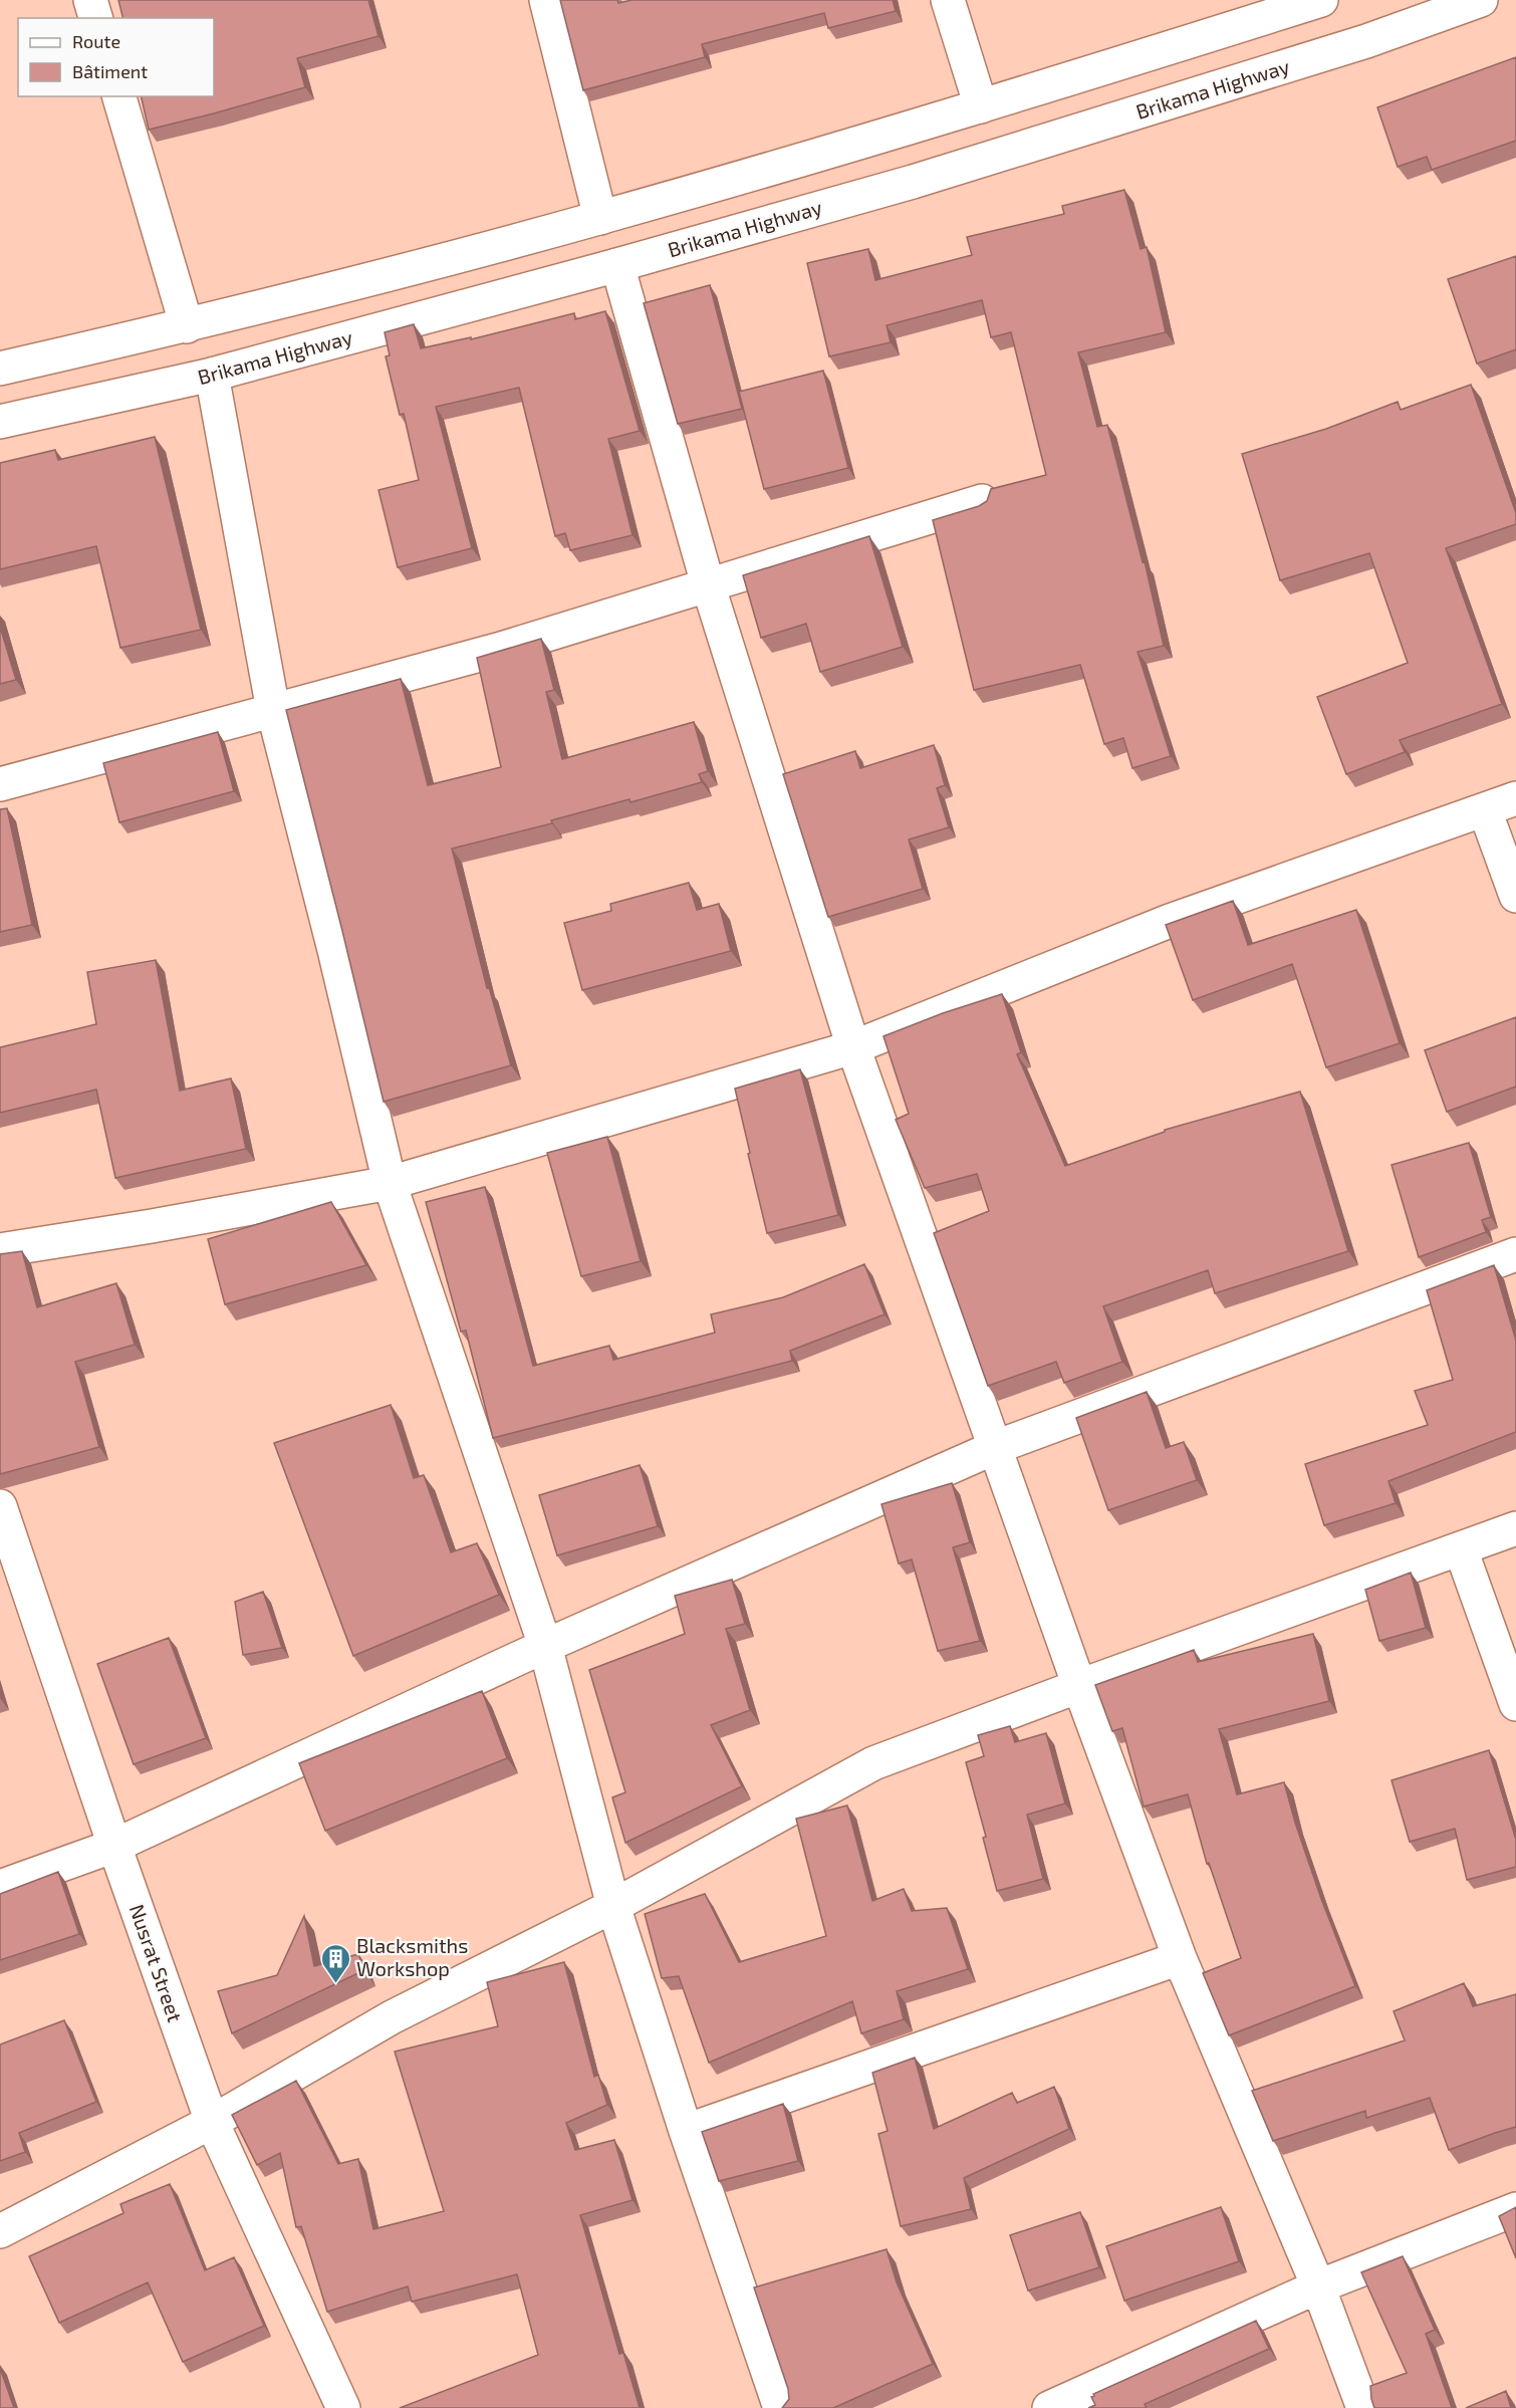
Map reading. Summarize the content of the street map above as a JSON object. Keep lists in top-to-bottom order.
{
  "streets": {
    "main road": ["Brikama Highway", "Nusrat Street"]
  },
  "places": {
    "building": ["Blacksmiths Workshop"]
  },
  "legend": ["Route", "Bâtiment"]
}
